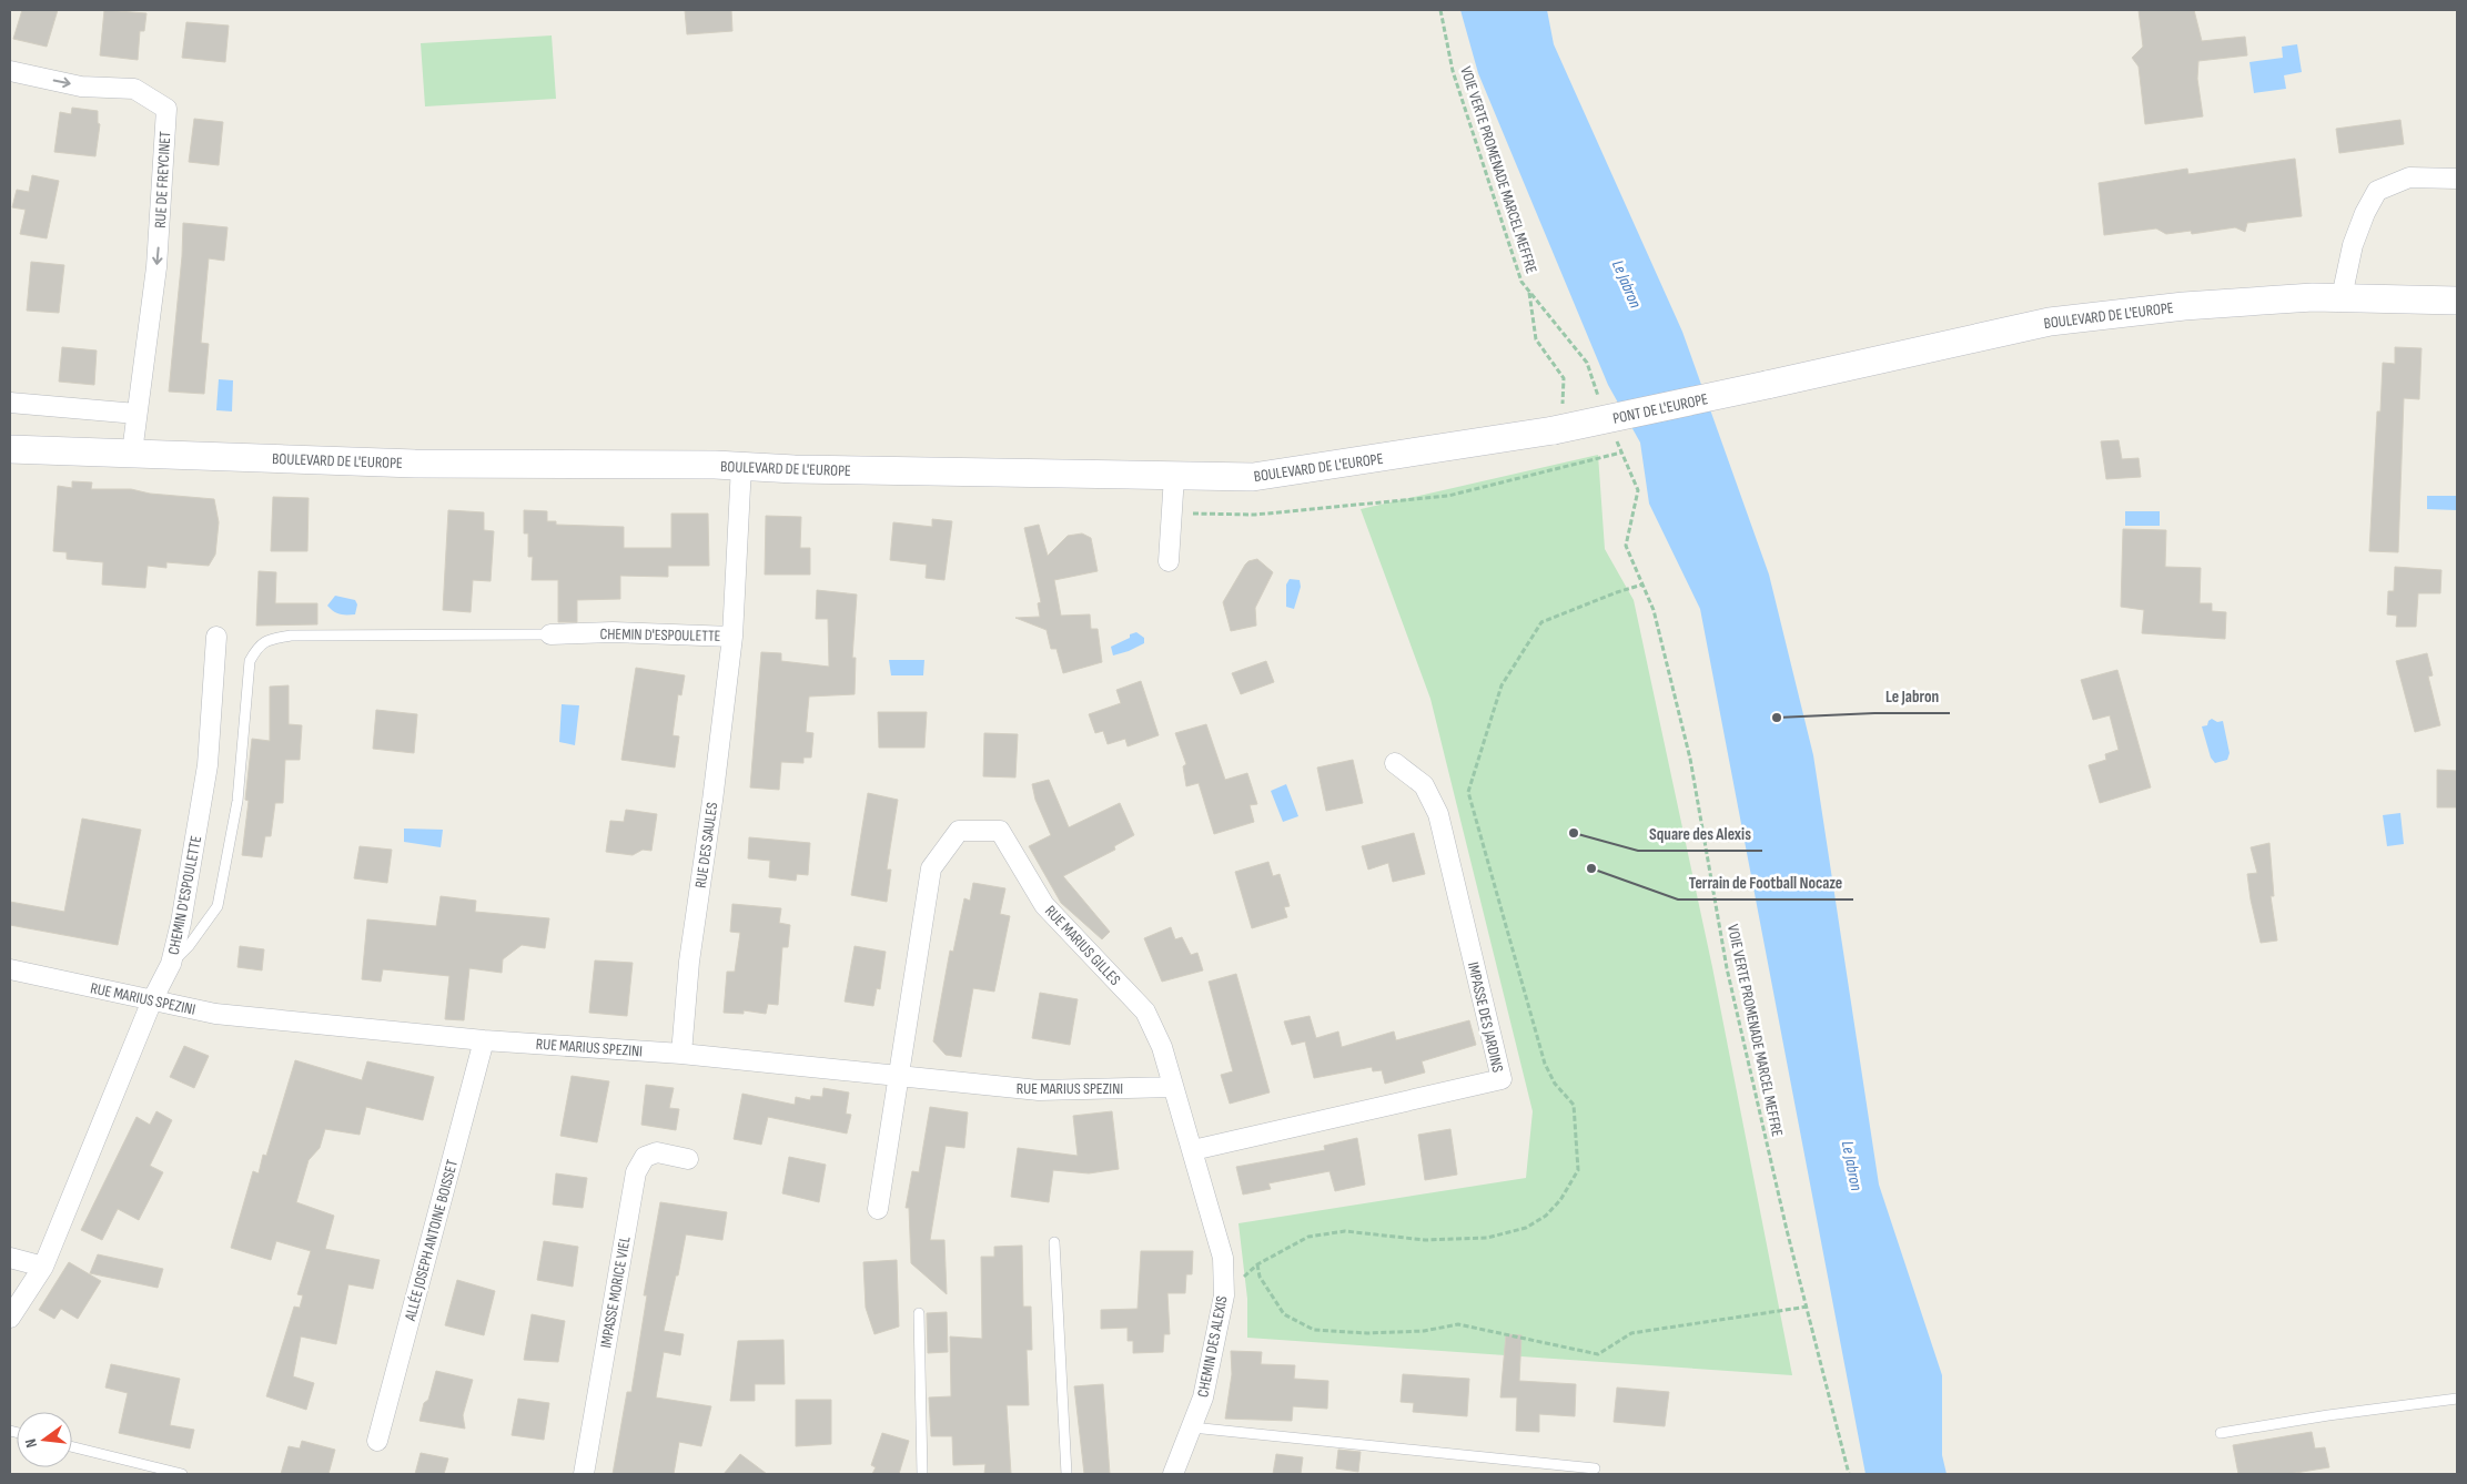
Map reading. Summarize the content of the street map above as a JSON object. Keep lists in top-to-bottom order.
{
  "streets": {
    "main road": ["BOULEVARD DE L'EUROPE", "PONT DE L'EUROPE"],
    "street": [
      "RUE DE FREYCINET",
      "CHEMIN D'ESPOULETTE",
      "RUE DES SAULES",
      "RUE MARIUS GILLES",
      "RUE MARIUS SPEZINI",
      "IMPASSE DES JARDINS",
      "ALLÉE JOSEPH ANTOINE BOISSET",
      "IMPASSE MORICE VIEL",
      "CHEMIN DES ALEXIS"
    ],
    "path": ["VOIE VERTE PROMENADE MARCEL MEFFRE"]
  },
  "crossings": [
    ["RUE DE FREYCINET", "BOULEVARD DE L'EUROPE"],
    ["BOULEVARD DE L'EUROPE", "PONT DE L'EUROPE"],
    ["BOULEVARD DE L'EUROPE", "CHEMIN D'ESPOULETTE"],
    ["CHEMIN D'ESPOULETTE", "RUE DES SAULES"],
    ["CHEMIN D'ESPOULETTE", "RUE MARIUS SPEZINI"],
    ["RUE DES SAULES", "RUE MARIUS SPEZINI"],
    ["RUE MARIUS GILLES", "RUE MARIUS SPEZINI"],
    ["RUE MARIUS GILLES", "CHEMIN DES ALEXIS"],
    ["RUE MARIUS SPEZINI", "ALLÉE JOSEPH ANTOINE BOISSET"],
    ["RUE MARIUS SPEZINI", "CHEMIN DES ALEXIS"],
    ["IMPASSE DES JARDINS", "CHEMIN DES ALEXIS"]
  ],
  "water": ["Le Jabron"],
  "places": ["Le Jabron", "Square des Alexis", "Terrain de Football Nocaze"],
  "north": "left"
}
